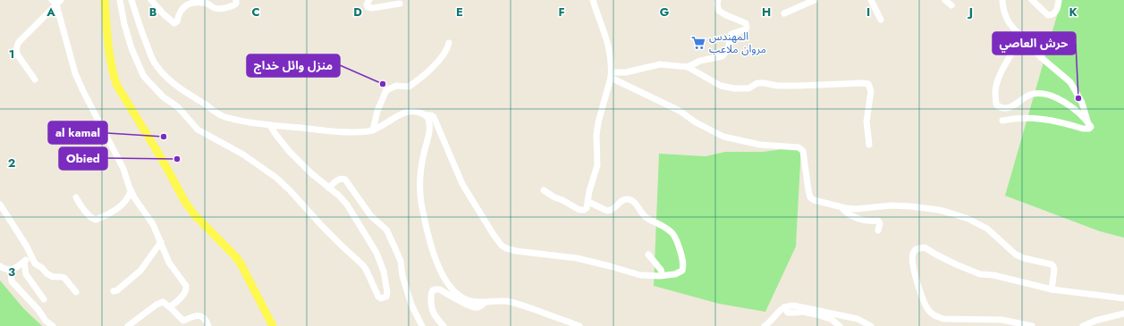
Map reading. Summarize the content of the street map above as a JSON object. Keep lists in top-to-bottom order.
{
  "places": {
    "supermarket": ["المهندس مروان ملاعب"],
    "other": [
      "منزل وائل خداج",
      "حرش العاصي",
      "al kamal",
      "Obied"
    ]
  },
  "grid": {
    "columns": [
      "A",
      "B",
      "C",
      "D",
      "E",
      "F",
      "G",
      "H",
      "I",
      "J",
      "K"
    ],
    "rows": ["1", "2", "3"]
  }
}
